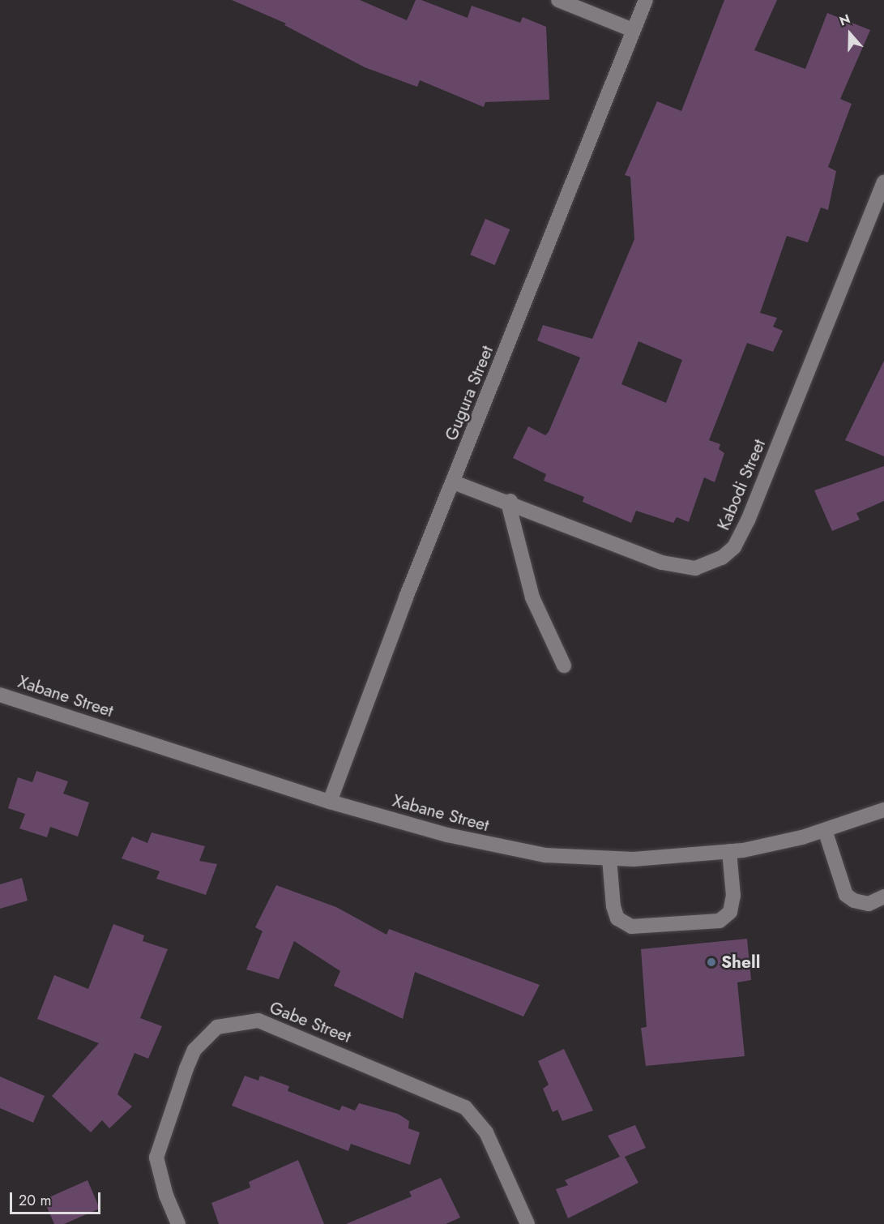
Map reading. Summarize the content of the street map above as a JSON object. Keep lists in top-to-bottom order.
{
  "streets": {
    "street": [
      "Gugura Street",
      "Kabodi Street",
      "Xabane Street",
      "Gabe Street"
    ]
  },
  "crossings": [
    ["Gugura Street", "Kabodi Street"],
    ["Gugura Street", "Xabane Street"]
  ],
  "places": ["Shell"],
  "scale_bar": "20 m",
  "north": "top"
}
